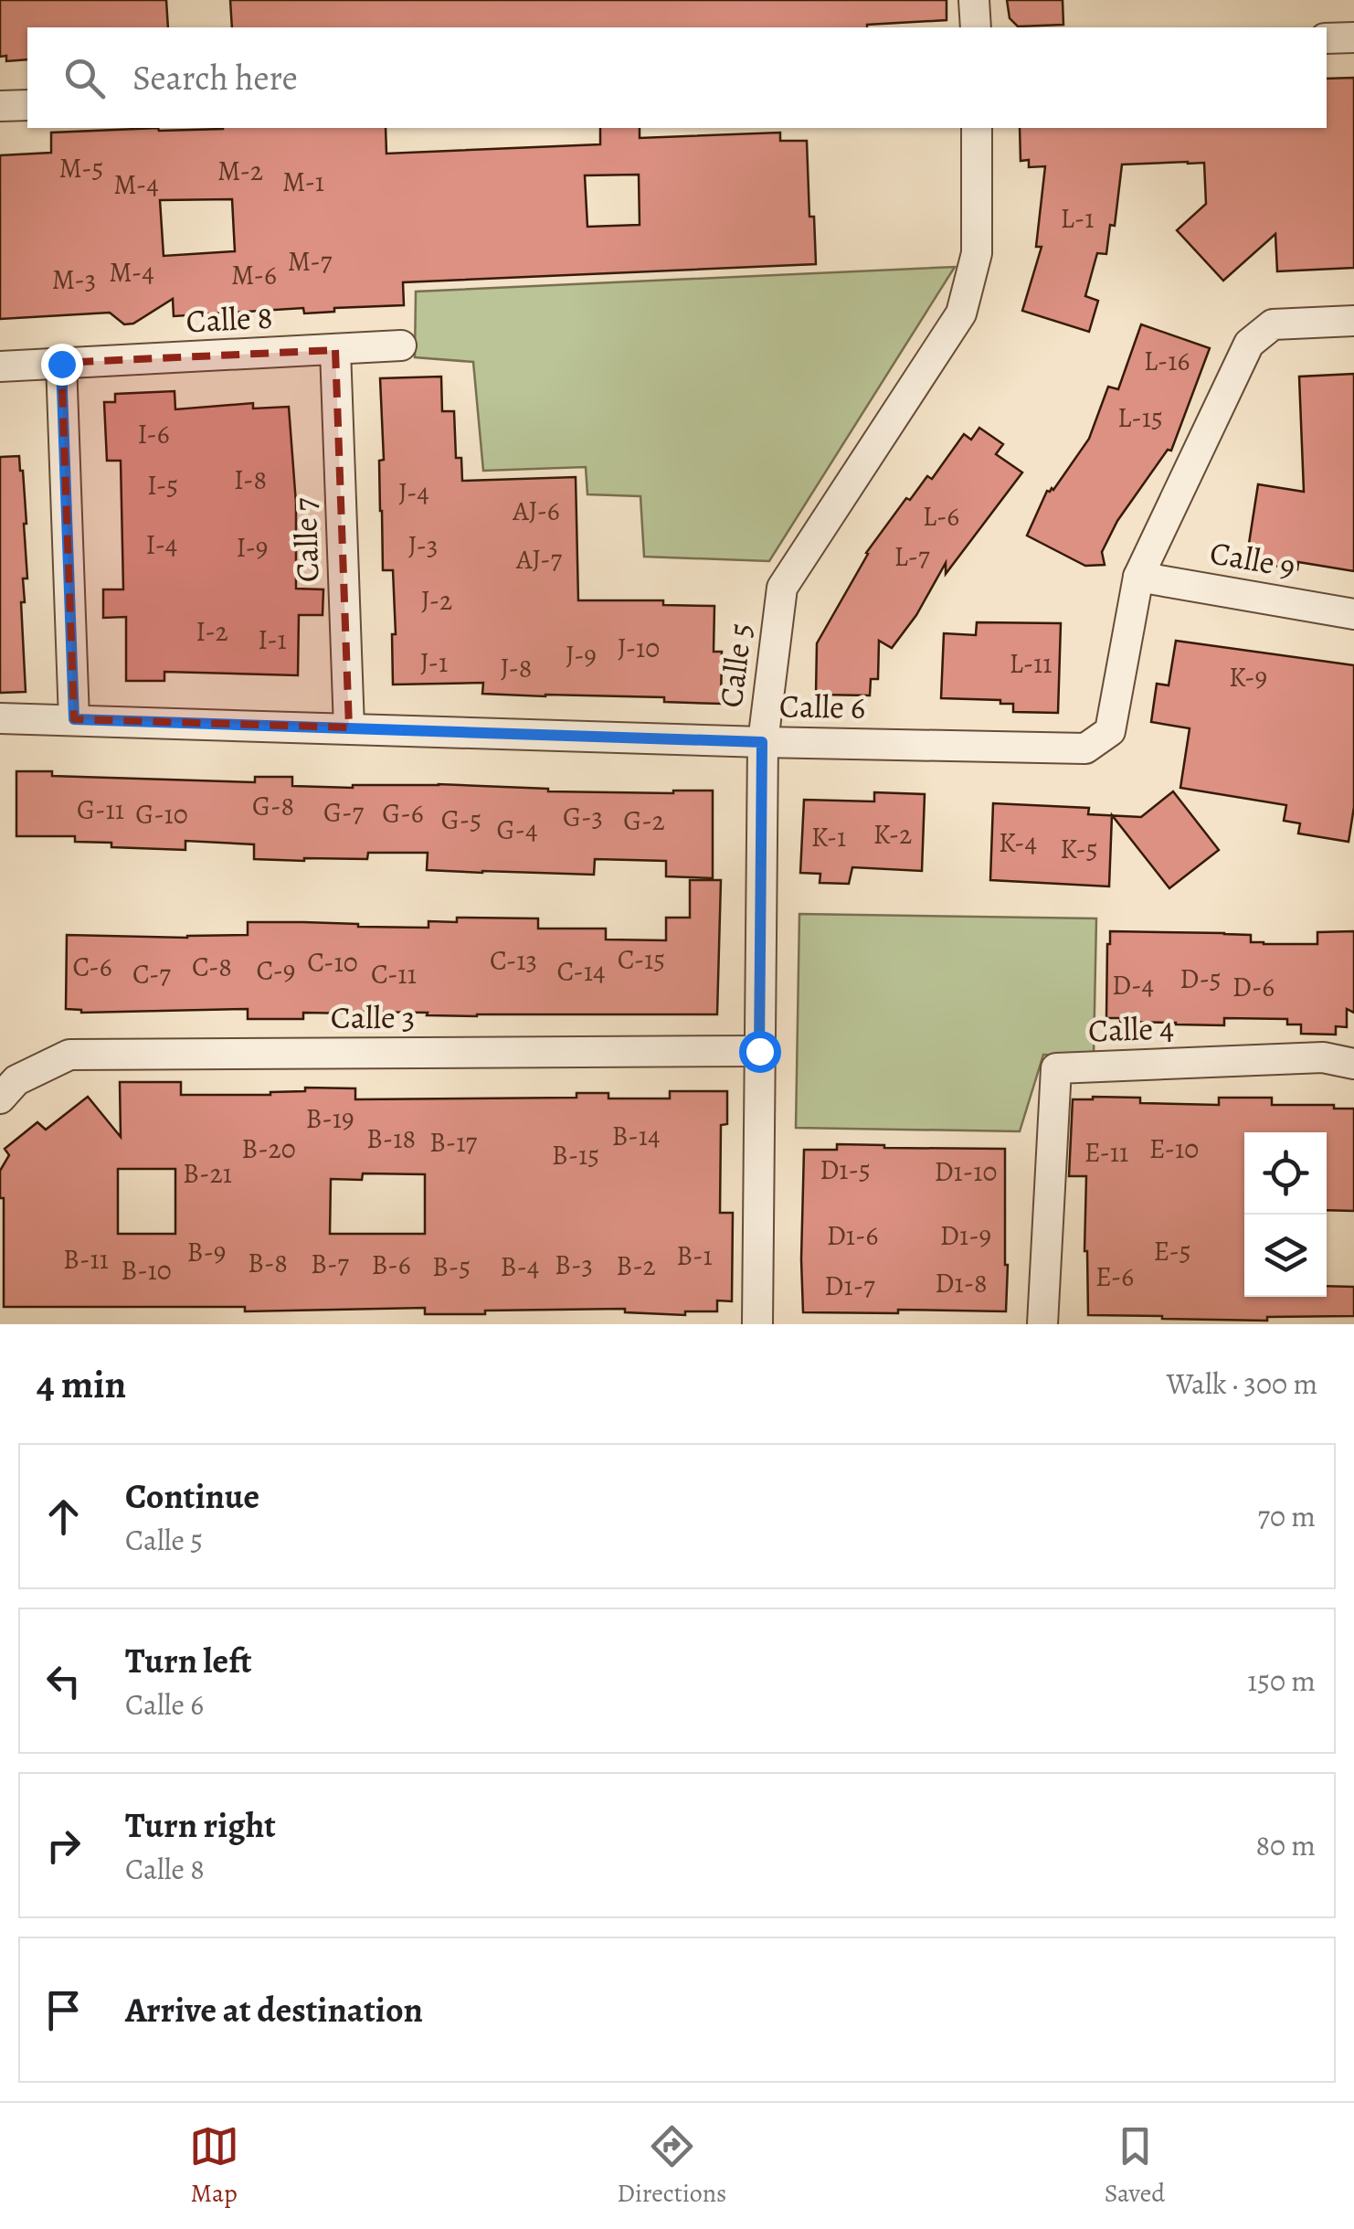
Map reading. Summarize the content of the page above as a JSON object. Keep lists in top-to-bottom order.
{
  "streets": {
    "street": [
      "Calle 8",
      "Calle 7",
      "Calle 9",
      "Calle 5",
      "Calle 6",
      "Calle 3",
      "Calle 4"
    ]
  },
  "crossings": [
    ["Calle 8", "Calle 7"],
    ["Calle 7", "Calle 6"],
    ["Calle 9", "Calle 6"],
    ["Calle 5", "Calle 6"],
    ["Calle 5", "Calle 3"]
  ],
  "house_numbers": [
    "M-5",
    "M-2",
    "M-1",
    "M-4",
    "L-1",
    "M-7",
    "M-4",
    "M-6",
    "M-3",
    "L-16",
    "L-15",
    "I-6",
    "I-8",
    "I-5",
    "J-4",
    "AJ-6",
    "L-6",
    "I-4",
    "J-3",
    "I-9",
    "L-7",
    "AJ-7",
    "J-2",
    "I-2",
    "I-1",
    "J-10",
    "J-9",
    "J-1",
    "L-11",
    "J-8",
    "K-9",
    "G-8",
    "G-11",
    "G-7",
    "G-6",
    "G-10",
    "G-3",
    "G-5",
    "G-2",
    "G-4",
    "K-2",
    "K-1",
    "K-4",
    "K-5",
    "C-15",
    "C-13",
    "C-10",
    "C-6",
    "C-8",
    "C-9",
    "C-14",
    "C-7",
    "C-11",
    "D-5",
    "D-4",
    "D-6",
    "B-19",
    "B-14",
    "B-18",
    "B-17",
    "B-20",
    "E-10",
    "E-11",
    "B-15",
    "D1-5",
    "D1-10",
    "B-21",
    "D1-6",
    "D1-9",
    "E-5",
    "B-9",
    "B-1",
    "B-11",
    "B-8",
    "B-7",
    "B-6",
    "B-3",
    "B-2",
    "B-5",
    "B-4",
    "B-10",
    "E-6",
    "D1-8",
    "D1-7"
  ],
  "page": {
    "search": "Search here",
    "heading": ["4 min", "Walk · 300 m"],
    "list": [
      ["Continue", "Calle 5", "70 m"],
      ["Turn left", "Calle 6", "150 m"],
      ["Turn right", "Calle 8", "80 m"],
      "Arrive at destination"
    ],
    "nav": ["Map", "Directions", "Saved"]
  }
}
